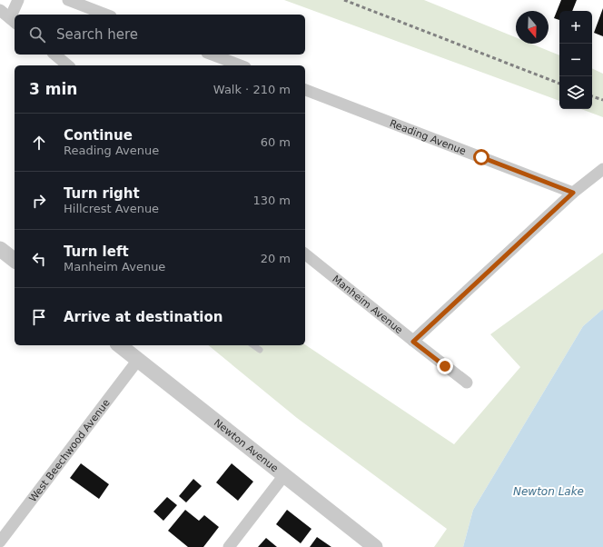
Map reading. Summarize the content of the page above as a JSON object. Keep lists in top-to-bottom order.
{
  "streets": {
    "street": [
      "Reading Avenue",
      "Manheim Avenue",
      "Newton Avenue",
      "West Beechwood Avenue"
    ]
  },
  "crossings": [
    ["Newton Avenue", "West Beechwood Avenue"]
  ],
  "water": ["Newton Lake"],
  "north": "bottom",
  "page": {
    "map_buttons": ["+", "−"],
    "search": "Search here",
    "heading": ["3 min", "Walk · 210 m"],
    "list": [
      ["Continue", "Reading Avenue", "60 m"],
      ["Turn right", "Hillcrest Avenue", "130 m"],
      ["Turn left", "Manheim Avenue", "20 m"],
      "Arrive at destination"
    ]
  }
}
